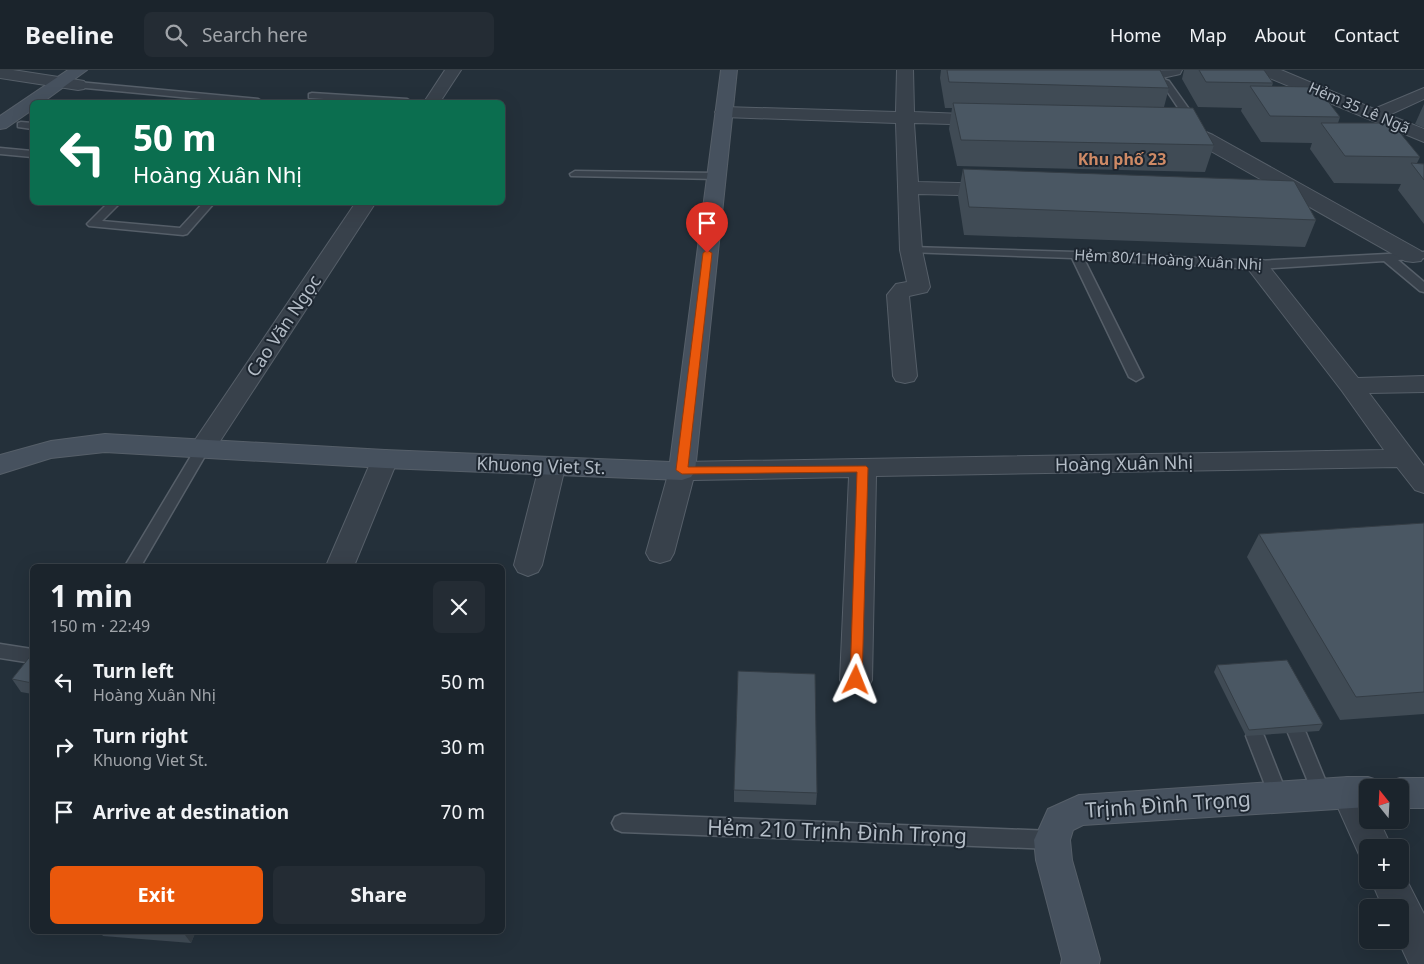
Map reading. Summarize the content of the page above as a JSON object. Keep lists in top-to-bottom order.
{
  "streets": {
    "street": [
      "Hẻm 35 Lê Ngã",
      "Cao Văn Ngọc",
      "Hoàng Xuân Nhị",
      "Khuong Viet St.",
      "Trịnh Đình Trọng"
    ],
    "lane": ["Hẻm 80/1 Hoàng Xuân Nhị", "Hẻm 210 Trịnh Đình Trọng"]
  },
  "crossings": [
    ["Cao Văn Ngọc", "Khuong Viet St."],
    ["Hoàng Xuân Nhị", "Khuong Viet St."],
    ["Trịnh Đình Trọng", "Hẻm 210 Trịnh Đình Trọng"]
  ],
  "districts": ["Khu phố 23"],
  "north": "top",
  "page": {
    "header": "Beeline",
    "search": "Search here",
    "nav": [
      "Home",
      "Map",
      "About",
      "Contact"
    ],
    "turn": ["50 m", "Hoàng Xuân Nhị"],
    "heading": ["1 min", "150 m · 22:49"],
    "list": [
      {
        "name": "Turn left",
        "note": "Hoàng Xuân Nhị",
        "value": "50 m"
      },
      {
        "name": "Turn right",
        "note": "Khuong Viet St.",
        "value": "30 m"
      },
      {
        "name": "Arrive at destination",
        "value": "70 m"
      }
    ],
    "map_buttons": ["+", "−"],
    "buttons": ["Exit", "Share"]
  }
}
